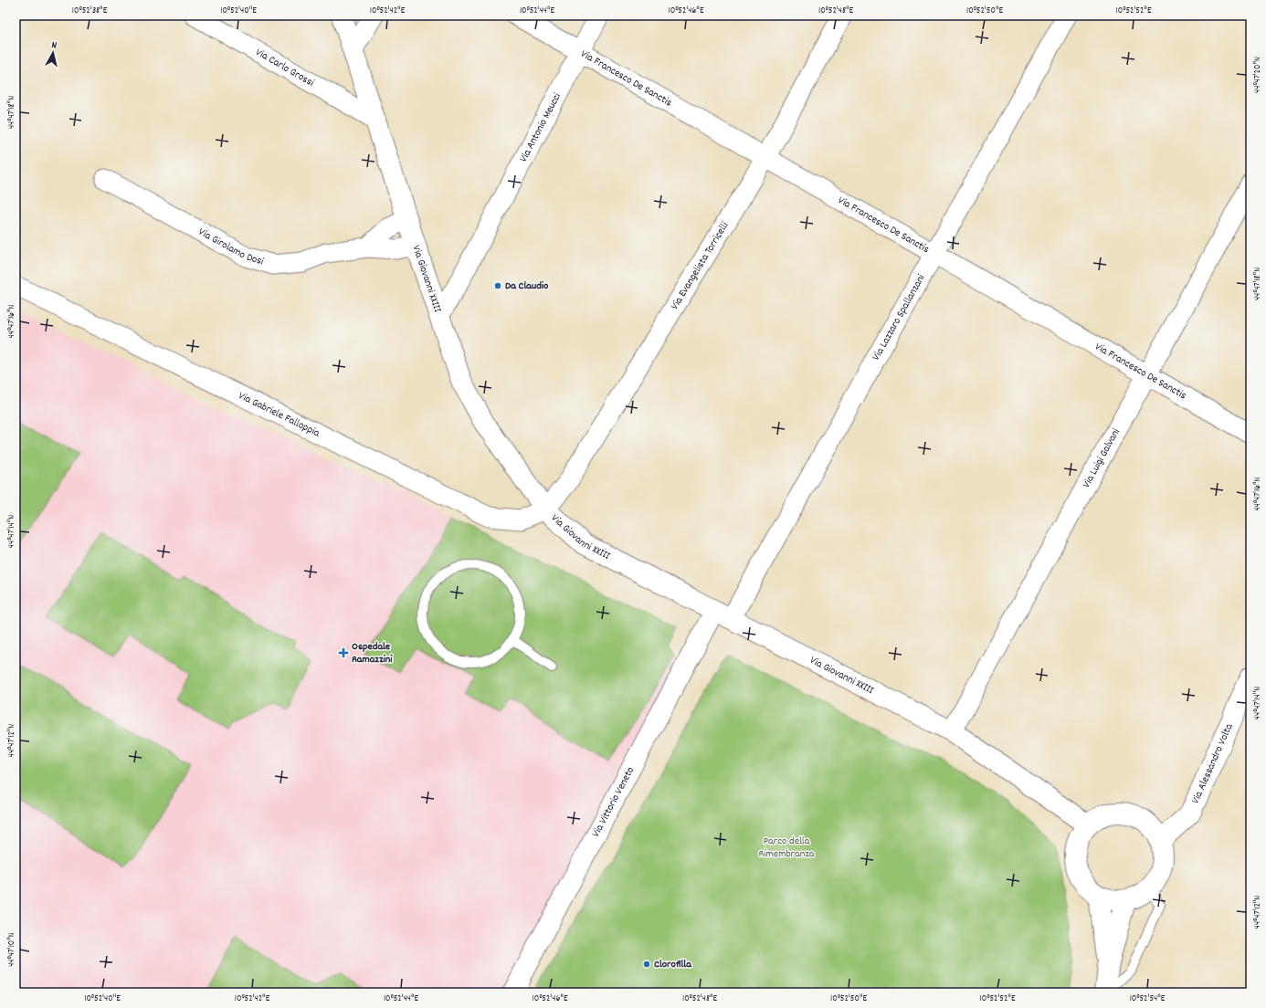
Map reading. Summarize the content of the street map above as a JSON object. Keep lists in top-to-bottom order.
{
  "streets": {
    "street": [
      "Via Carlo Grossi",
      "Via Francesco De Sanctis",
      "Via Antonio Meucci",
      "Via Girolamo Dosi",
      "Via Evangelista Torricelli",
      "Via Giovanni XXIII",
      "Via Lazzaro Spallanzani",
      "Via Gabriele Falloppia",
      "Via Luigi Galvani",
      "Via Alessandro Volta",
      "Via Vittorio Veneto"
    ]
  },
  "crossings": [
    ["Via Carlo Grossi", "Via Giovanni XXIII"],
    ["Via Francesco De Sanctis", "Via Antonio Meucci"],
    ["Via Francesco De Sanctis", "Via Evangelista Torricelli"],
    ["Via Francesco De Sanctis", "Via Lazzaro Spallanzani"],
    ["Via Francesco De Sanctis", "Via Luigi Galvani"],
    ["Via Antonio Meucci", "Via Giovanni XXIII"],
    ["Via Girolamo Dosi", "Via Giovanni XXIII"],
    ["Via Evangelista Torricelli", "Via Giovanni XXIII"],
    ["Via Evangelista Torricelli", "Via Gabriele Falloppia"],
    ["Via Giovanni XXIII", "Via Lazzaro Spallanzani"],
    ["Via Giovanni XXIII", "Via Gabriele Falloppia"],
    ["Via Giovanni XXIII", "Via Luigi Galvani"],
    ["Via Giovanni XXIII", "Via Alessandro Volta"],
    ["Via Giovanni XXIII", "Via Vittorio Veneto"],
    ["Via Lazzaro Spallanzani", "Via Vittorio Veneto"]
  ],
  "parks": ["Parco della Rimembranza"],
  "places": {
    "other": ["Da Claudio", "Clorofilla"],
    "health": ["Ospedale Ramazzini"]
  },
  "north": "top",
  "coordinates": [
    "10°52'38\"E",
    "10°52'40\"E",
    "10°52'42\"E",
    "10°52'44\"E",
    "10°52'46\"E",
    "10°52'48\"E",
    "10°52'50\"E",
    "10°52'52\"E",
    "44°47'20\"N",
    "44°47'18\"N",
    "44°47'16\"N",
    "44°47'14\"N",
    "44°47'12\"N",
    "44°47'10\"N",
    "10°52'54\"E"
  ]
}
